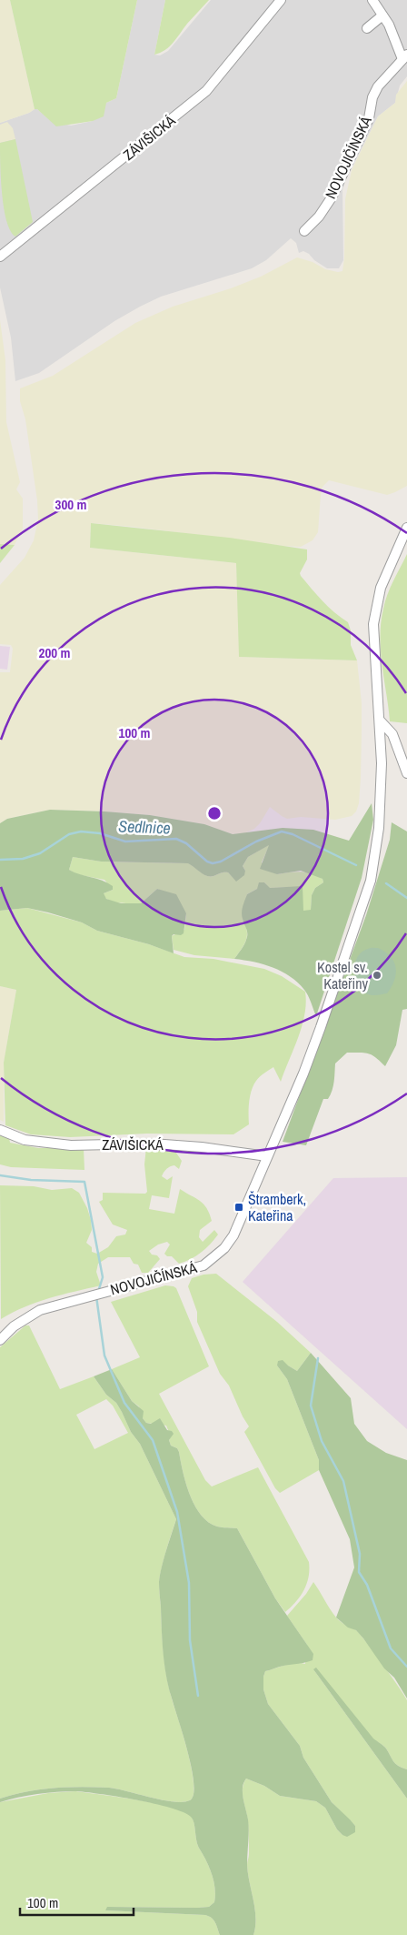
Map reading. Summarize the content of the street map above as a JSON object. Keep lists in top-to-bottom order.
{
  "streets": {
    "street": ["ZÁVIŠICKÁ", "NOVOJIČÍNSKÁ"]
  },
  "crossings": [
    ["ZÁVIŠICKÁ", "NOVOJIČÍNSKÁ"]
  ],
  "water": ["Sedlnice"],
  "places": {
    "other": ["Kostel sv. Kateřiny"],
    "transit": ["Štramberk, Kateřina"]
  },
  "scale_bar": "100 m",
  "rings": ["300 m", "200 m", "100 m"]
}
